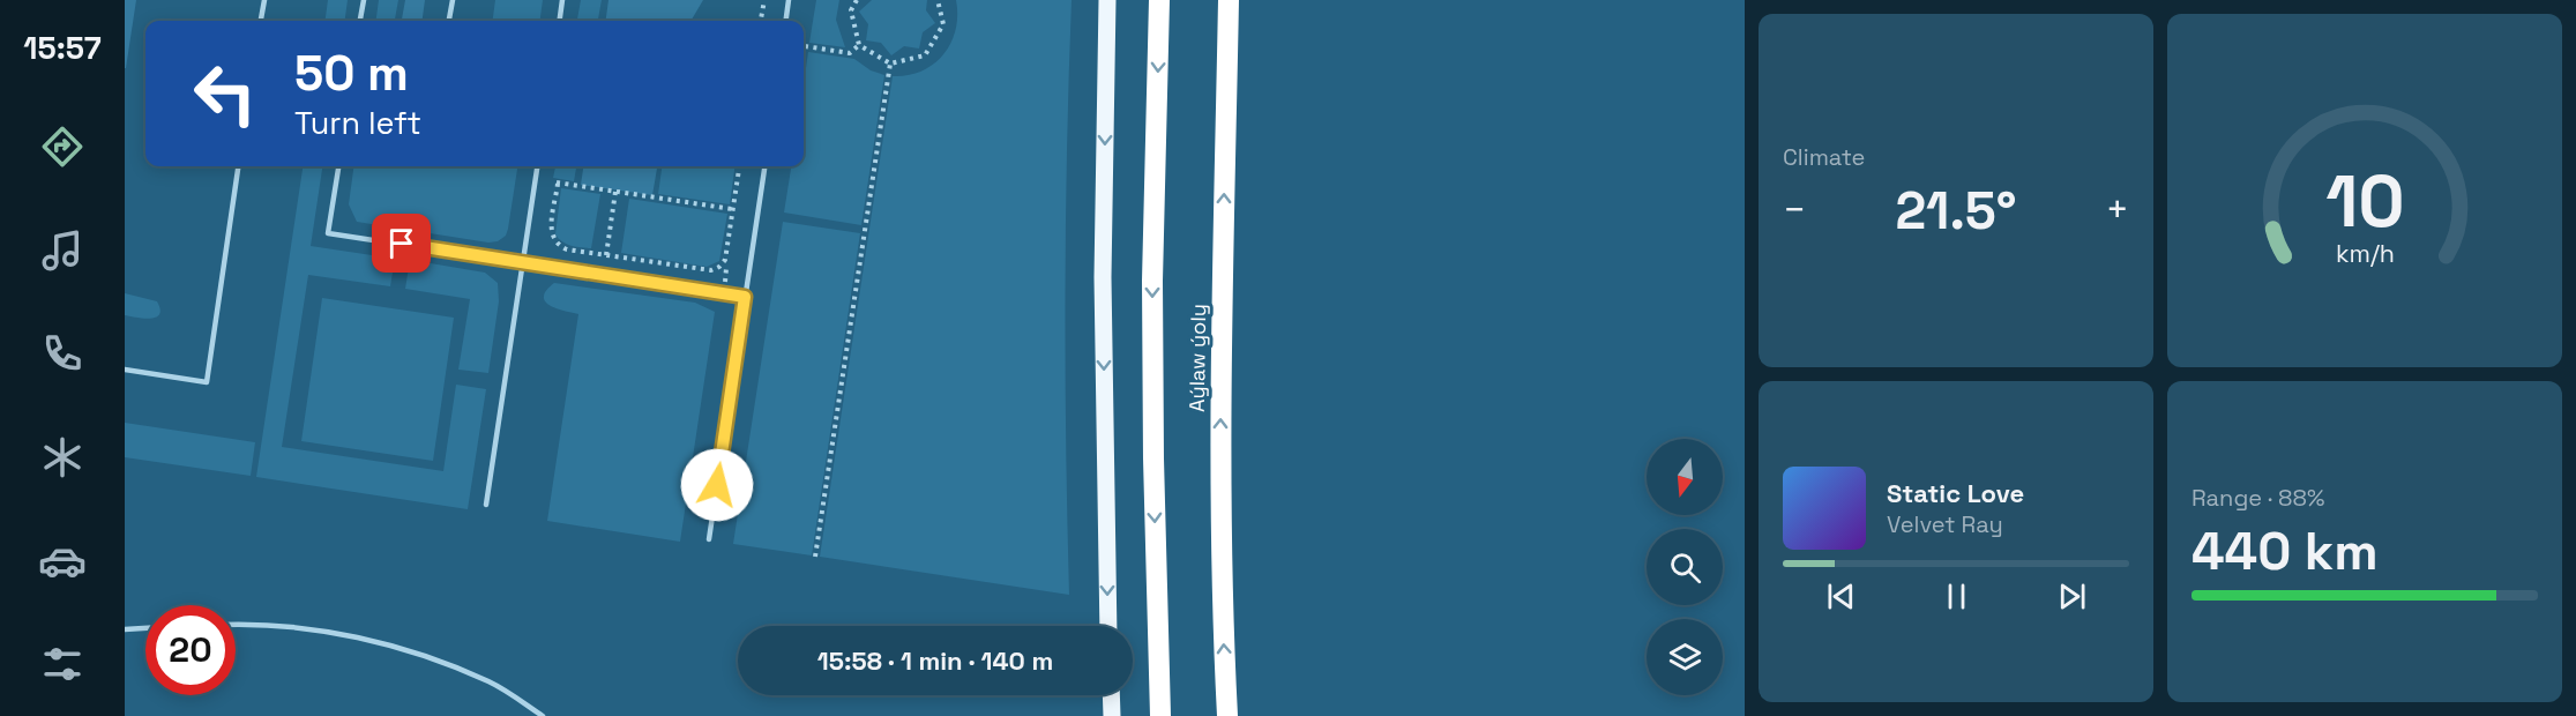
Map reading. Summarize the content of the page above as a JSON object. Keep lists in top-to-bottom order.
{
  "streets": {
    "highway": ["Aýlaw ýoly"]
  },
  "north": "bottom",
  "page": {
    "tabs": "15:57",
    "tile": [
      "Climate",
      ["Range · 88%", "440 km"]
    ],
    "turn": ["50 m", "Turn left"],
    "heat": ["−", "21.5°", "+"],
    "song": ["Static Love", "Velvet Ray"],
    "limit": "20",
    "trip": "15:58 · 1 min · 140 m",
    "gauge": ["10", "km/h"]
  }
}
